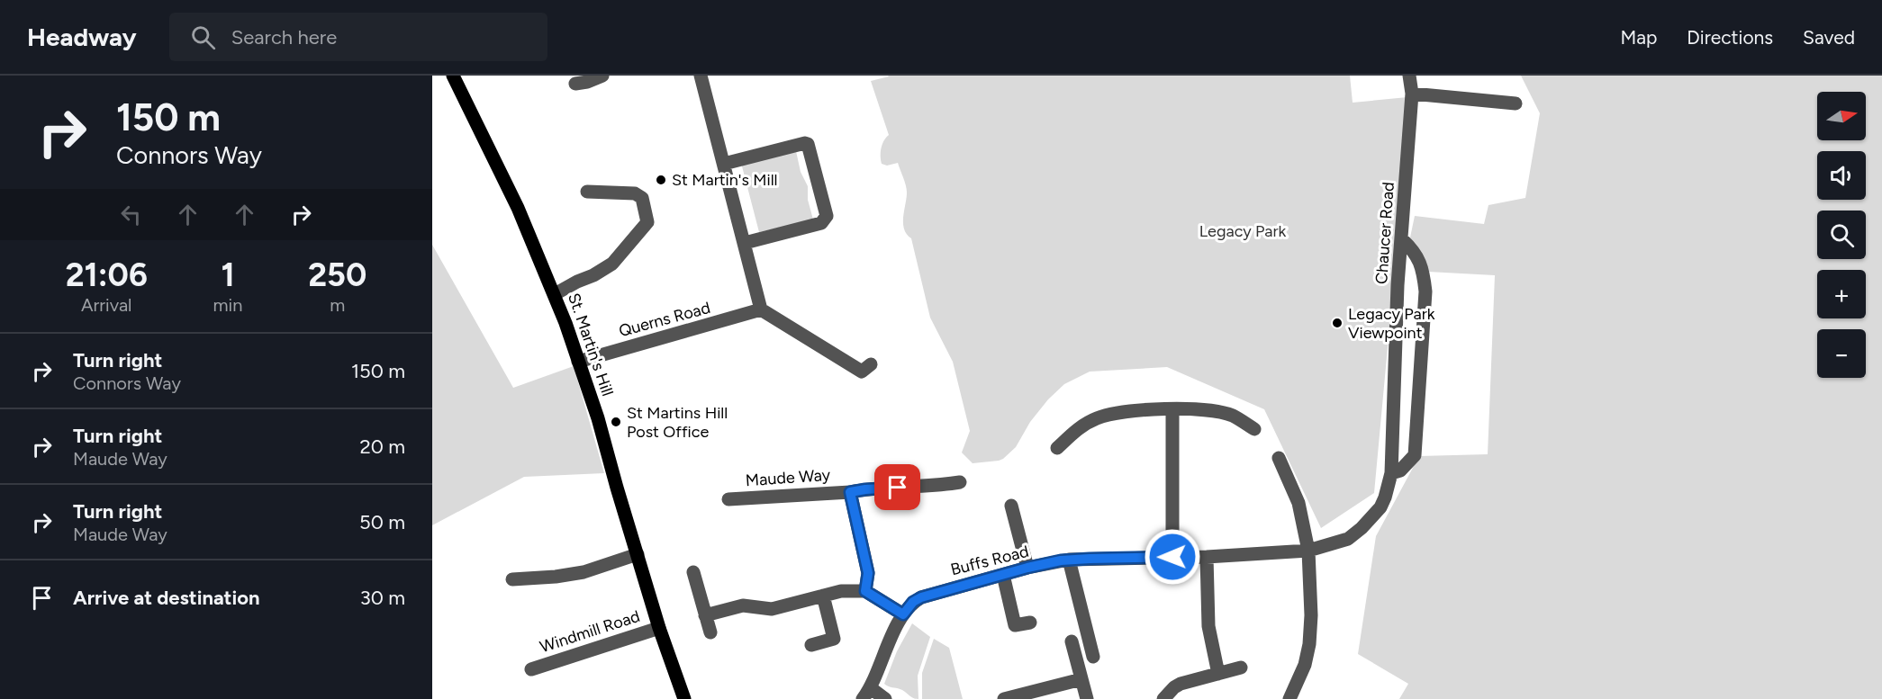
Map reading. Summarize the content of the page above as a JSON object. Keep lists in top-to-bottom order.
{
  "streets": {
    "main road": ["St. Martin's Hill"],
    "street": [
      "Chaucer Road",
      "Querns Road",
      "Maude Way",
      "Buffs Road",
      "Windmill Road"
    ]
  },
  "crossings": [
    ["Chaucer Road", "Buffs Road"],
    ["Querns Road", "St. Martin's Hill"],
    ["St. Martin's Hill", "Windmill Road"]
  ],
  "parks": ["Legacy Park"],
  "places": ["St Martin's Mill", "Legacy Park Viewpoint", "St Martins Hill Post Office"],
  "north": "right",
  "page": {
    "header": "Headway",
    "search": "Search here",
    "nav": ["Map", "Directions", "Saved"],
    "turn": ["150 m", "Connors Way"],
    "map_buttons": ["+", "−"],
    "eta": [
      "21:06",
      "Arrival",
      "1",
      "min",
      "250",
      "m"
    ],
    "list": [
      {
        "name": "Turn right",
        "note": "Connors Way",
        "value": "150 m"
      },
      {
        "name": "Turn right",
        "note": "Maude Way",
        "value": "20 m"
      },
      {
        "name": "Turn right",
        "note": "Maude Way",
        "value": "50 m"
      },
      {
        "name": "Arrive at destination",
        "value": "30 m"
      }
    ]
  }
}
